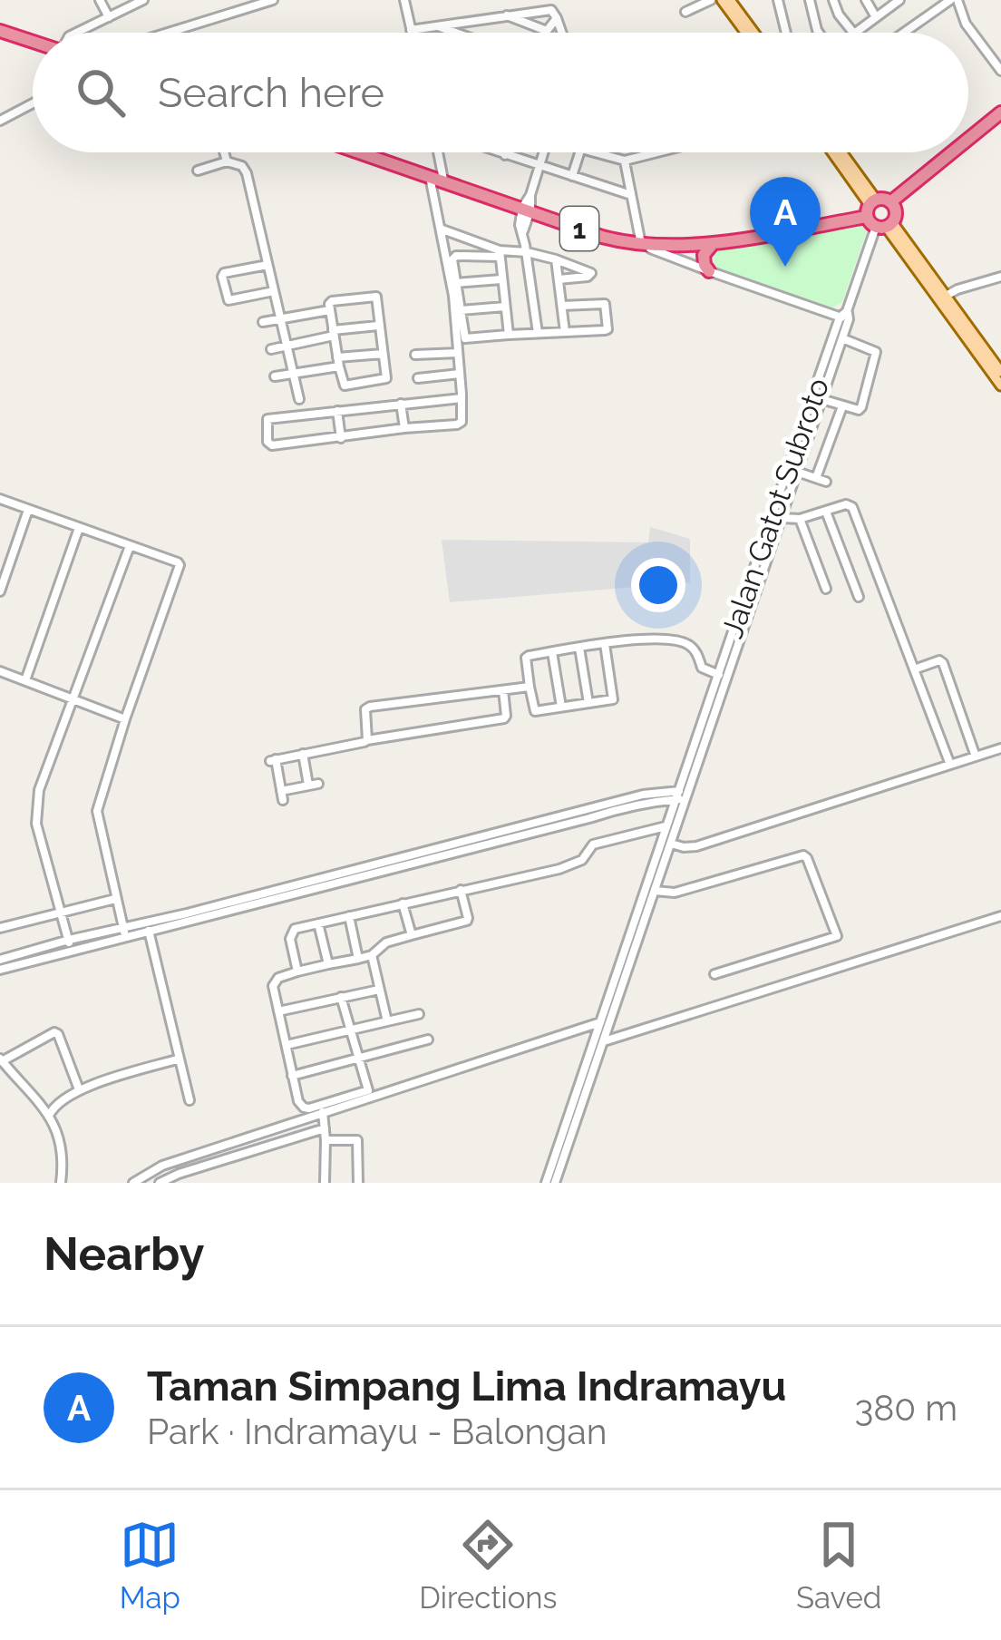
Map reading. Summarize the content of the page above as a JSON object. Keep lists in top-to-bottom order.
{
  "streets": {
    "highway": ["1"],
    "street": ["Jalan Gatot Subroto"]
  },
  "page": {
    "search": "Search here",
    "pins": "A",
    "heading": "Nearby",
    "list": [
      {
        "mark": "A",
        "name": "Taman Simpang Lima Indramayu",
        "note": "Park · Indramayu - Balongan",
        "value": "380 m"
      }
    ],
    "nav": ["Map", "Directions", "Saved"]
  }
}
